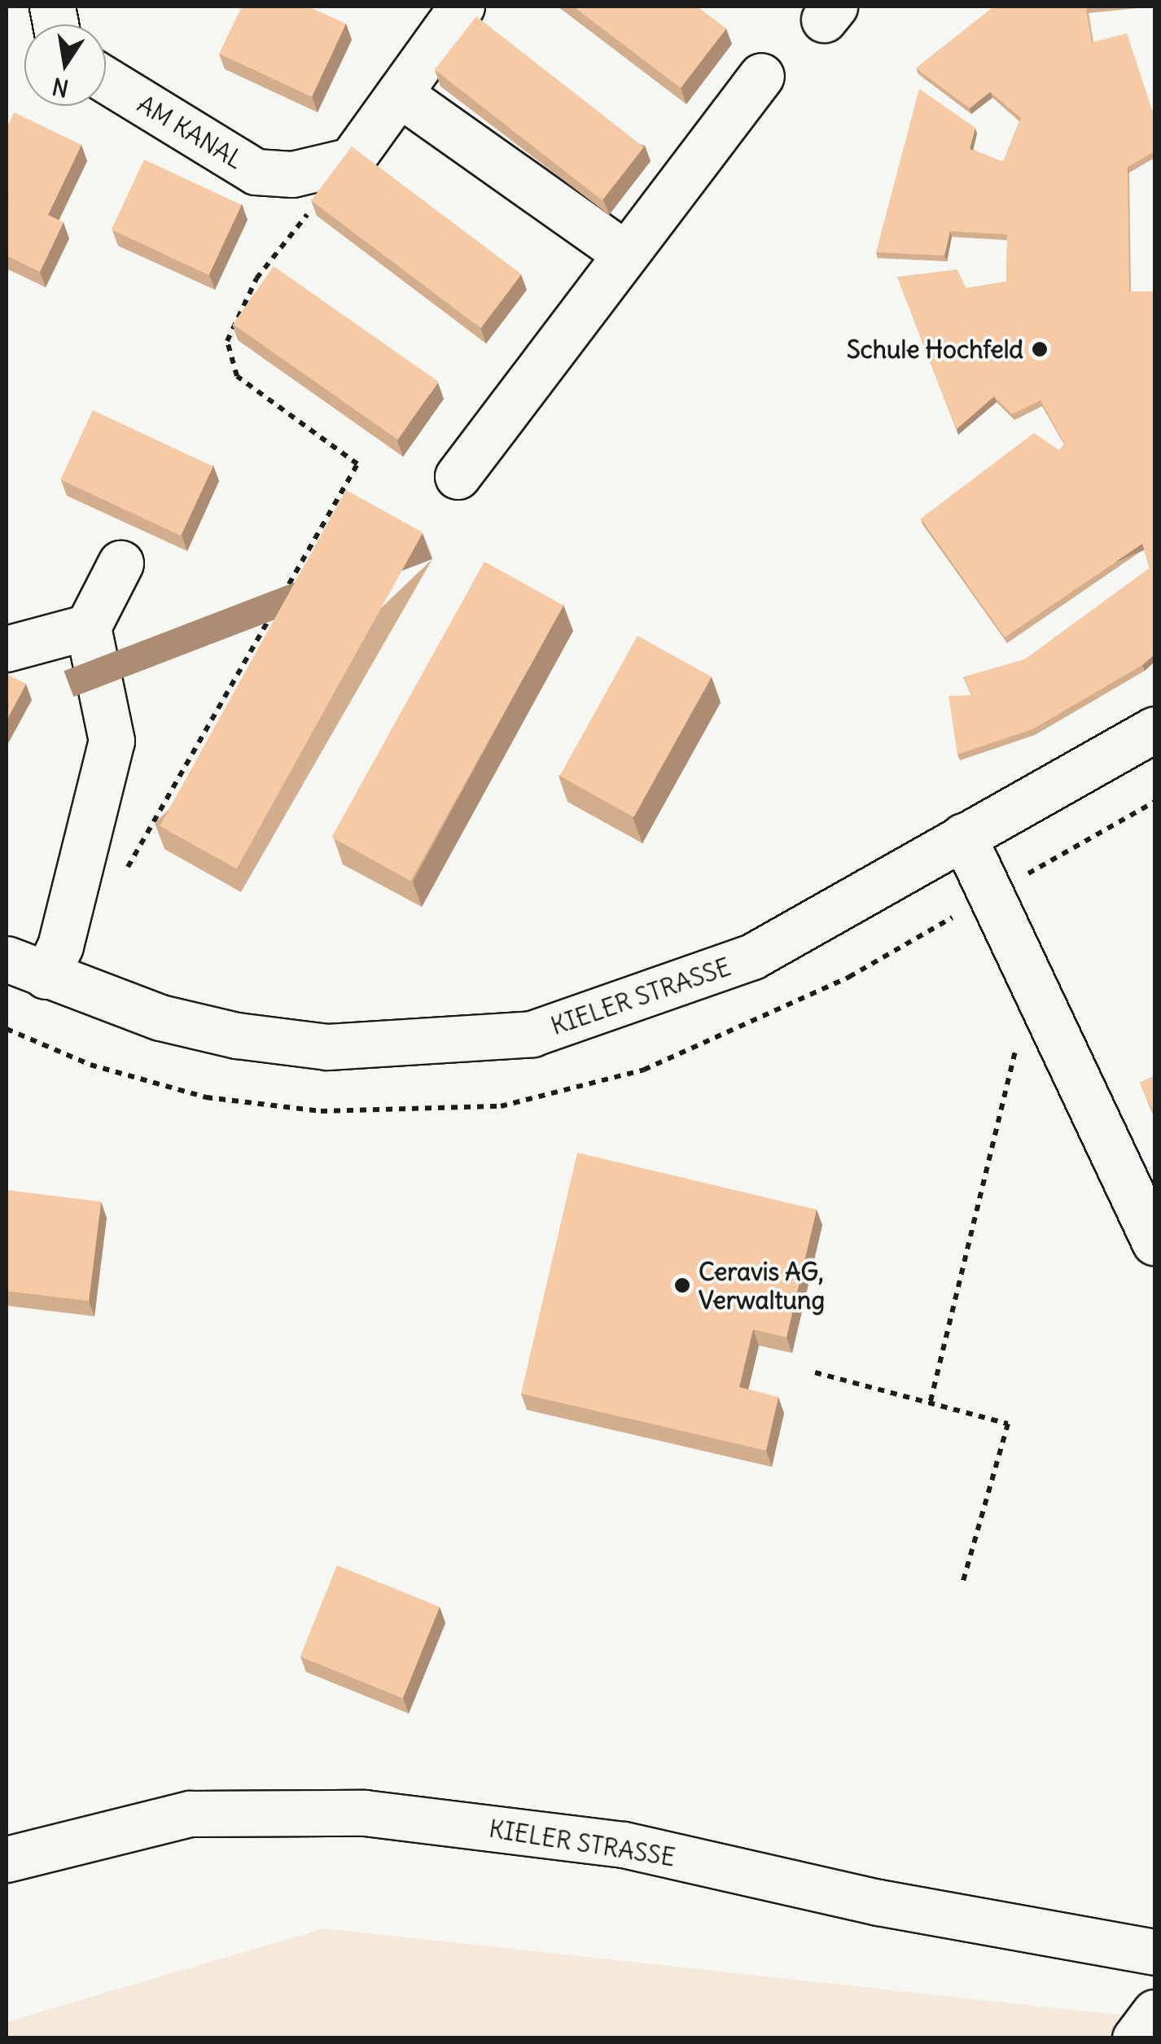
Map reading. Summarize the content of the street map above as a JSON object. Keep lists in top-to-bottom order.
{
  "streets": {
    "street": ["AM KANAL", "KIELER STRASSE"]
  },
  "places": ["Schule Hochfeld", "Ceravis AG, Verwaltung"],
  "north": "bottom"
}
